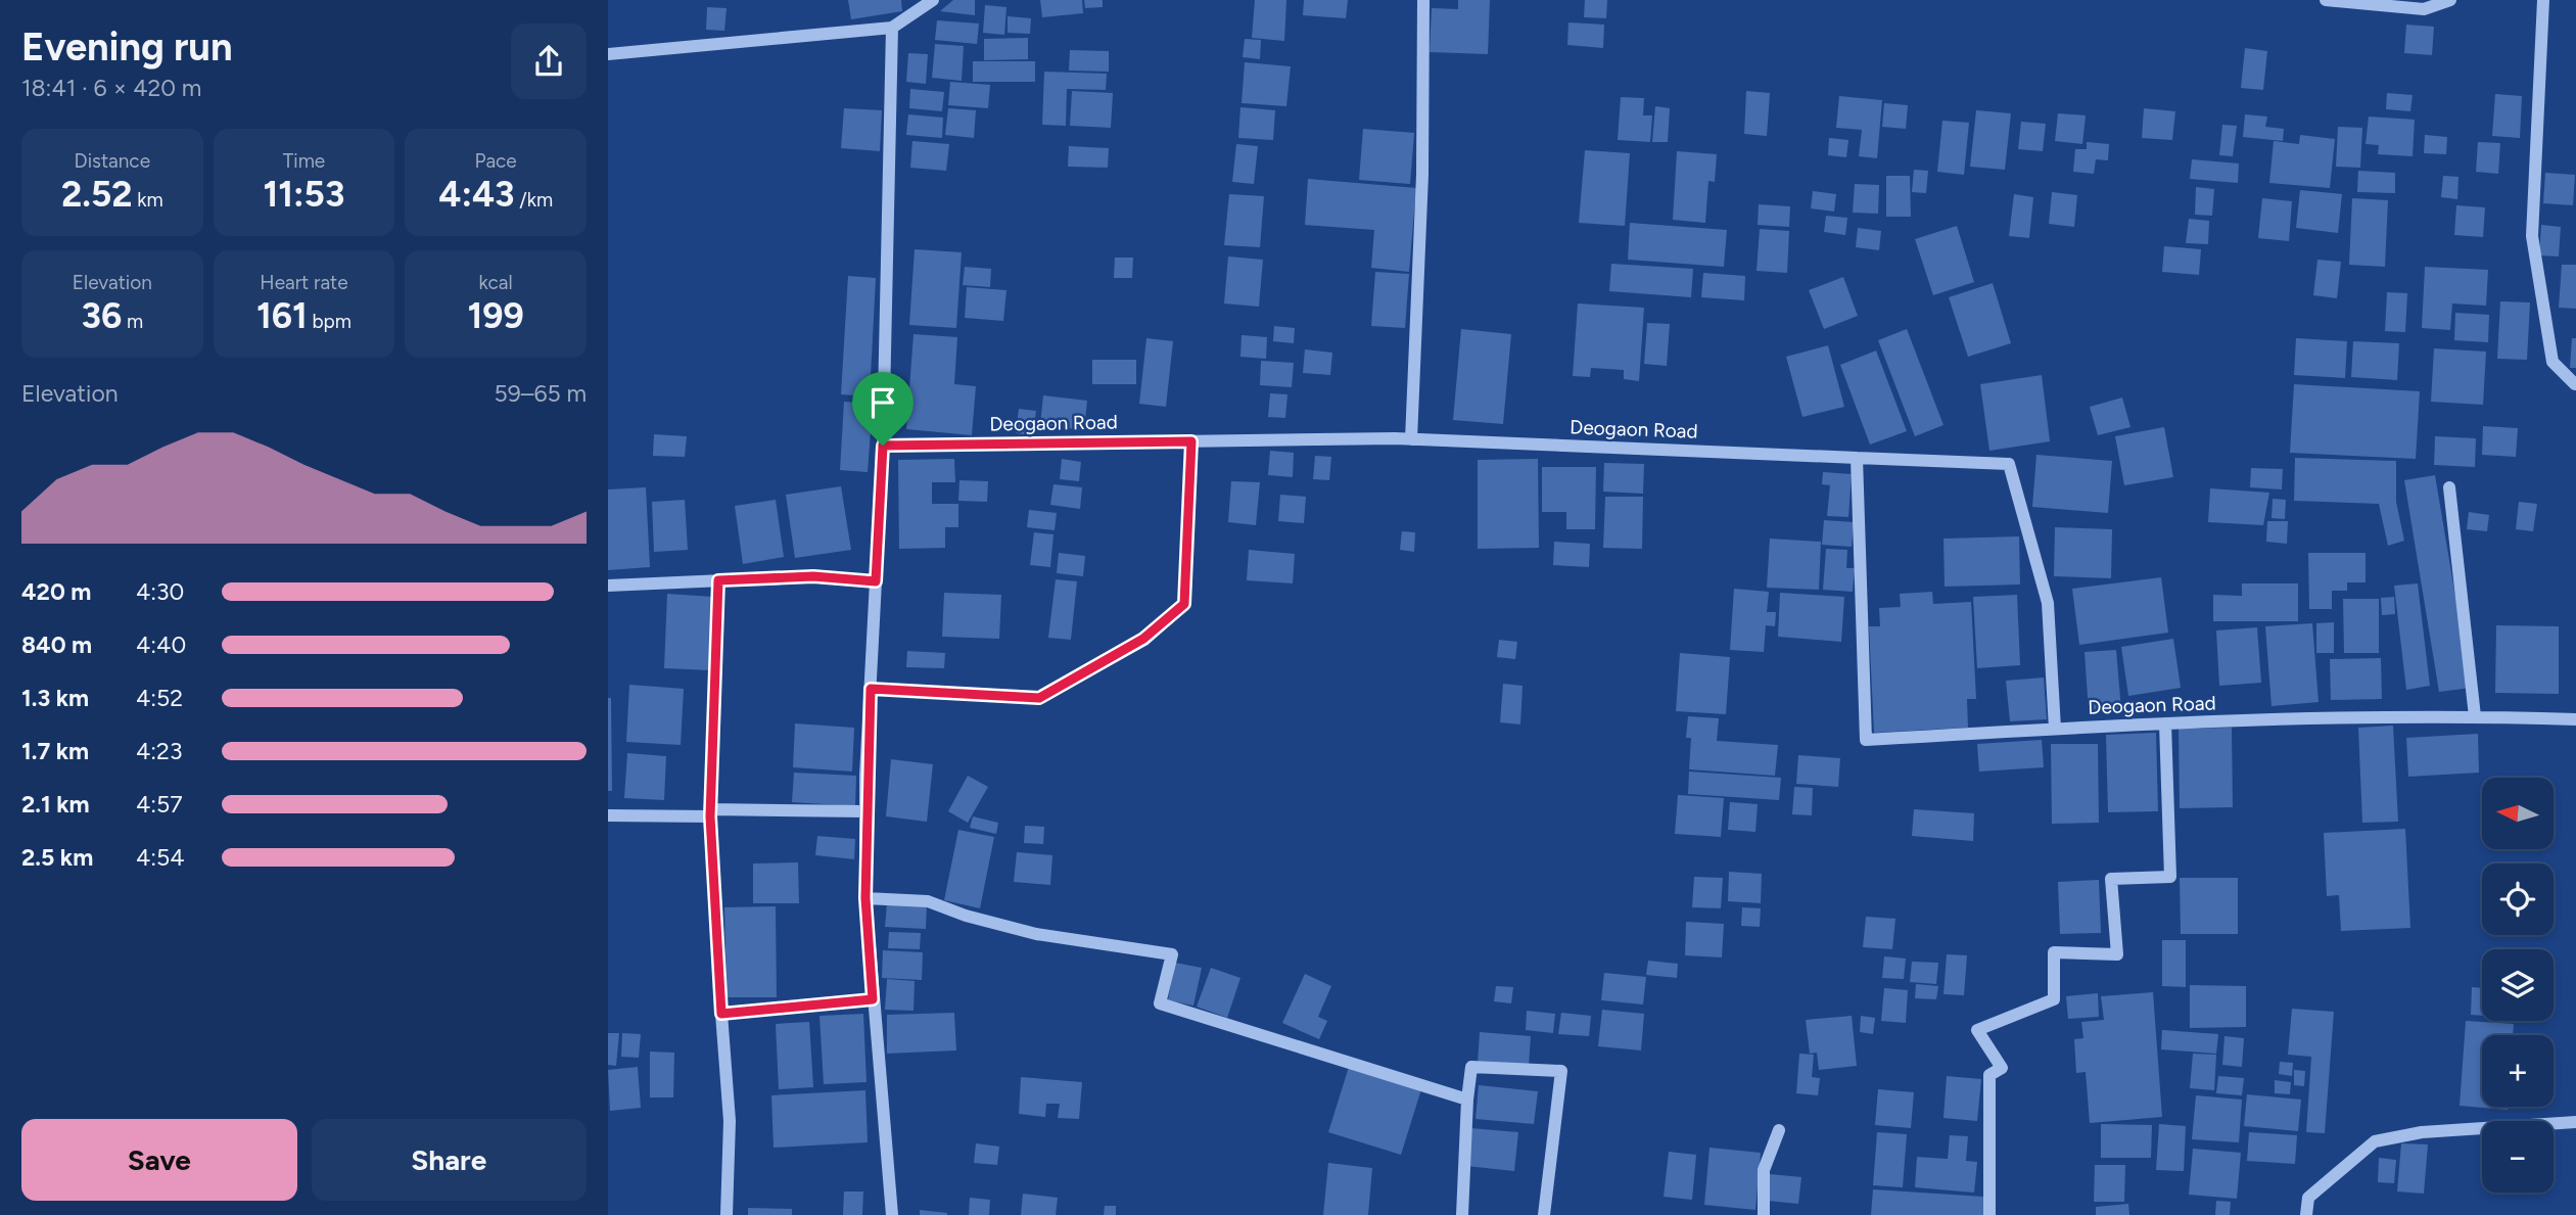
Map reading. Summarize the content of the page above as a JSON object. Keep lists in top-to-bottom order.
{
  "streets": {
    "street": ["Deogaon Road"]
  },
  "north": "left",
  "page": {
    "heading": ["Evening run", "18:41 · 6 × 420 m"],
    "stats": [
      ["Distance", "2.52 km"],
      ["Time", "11:53"],
      ["Pace", "4:43 /km"],
      ["Elevation", "36 m"],
      ["Heart rate", "161 bpm"],
      ["kcal", "199"]
    ],
    "chart": ["Elevation", "59–65 m"],
    "list": [
      {
        "name": "420 m",
        "note": "4:30"
      },
      {
        "name": "840 m",
        "note": "4:40"
      },
      {
        "name": "1.3 km",
        "note": "4:52"
      },
      {
        "name": "1.7 km",
        "note": "4:23"
      },
      {
        "name": "2.1 km",
        "note": "4:57"
      },
      {
        "name": "2.5 km",
        "note": "4:54"
      }
    ],
    "map_buttons": ["+", "−"],
    "buttons": ["Save", "Share"]
  }
}
